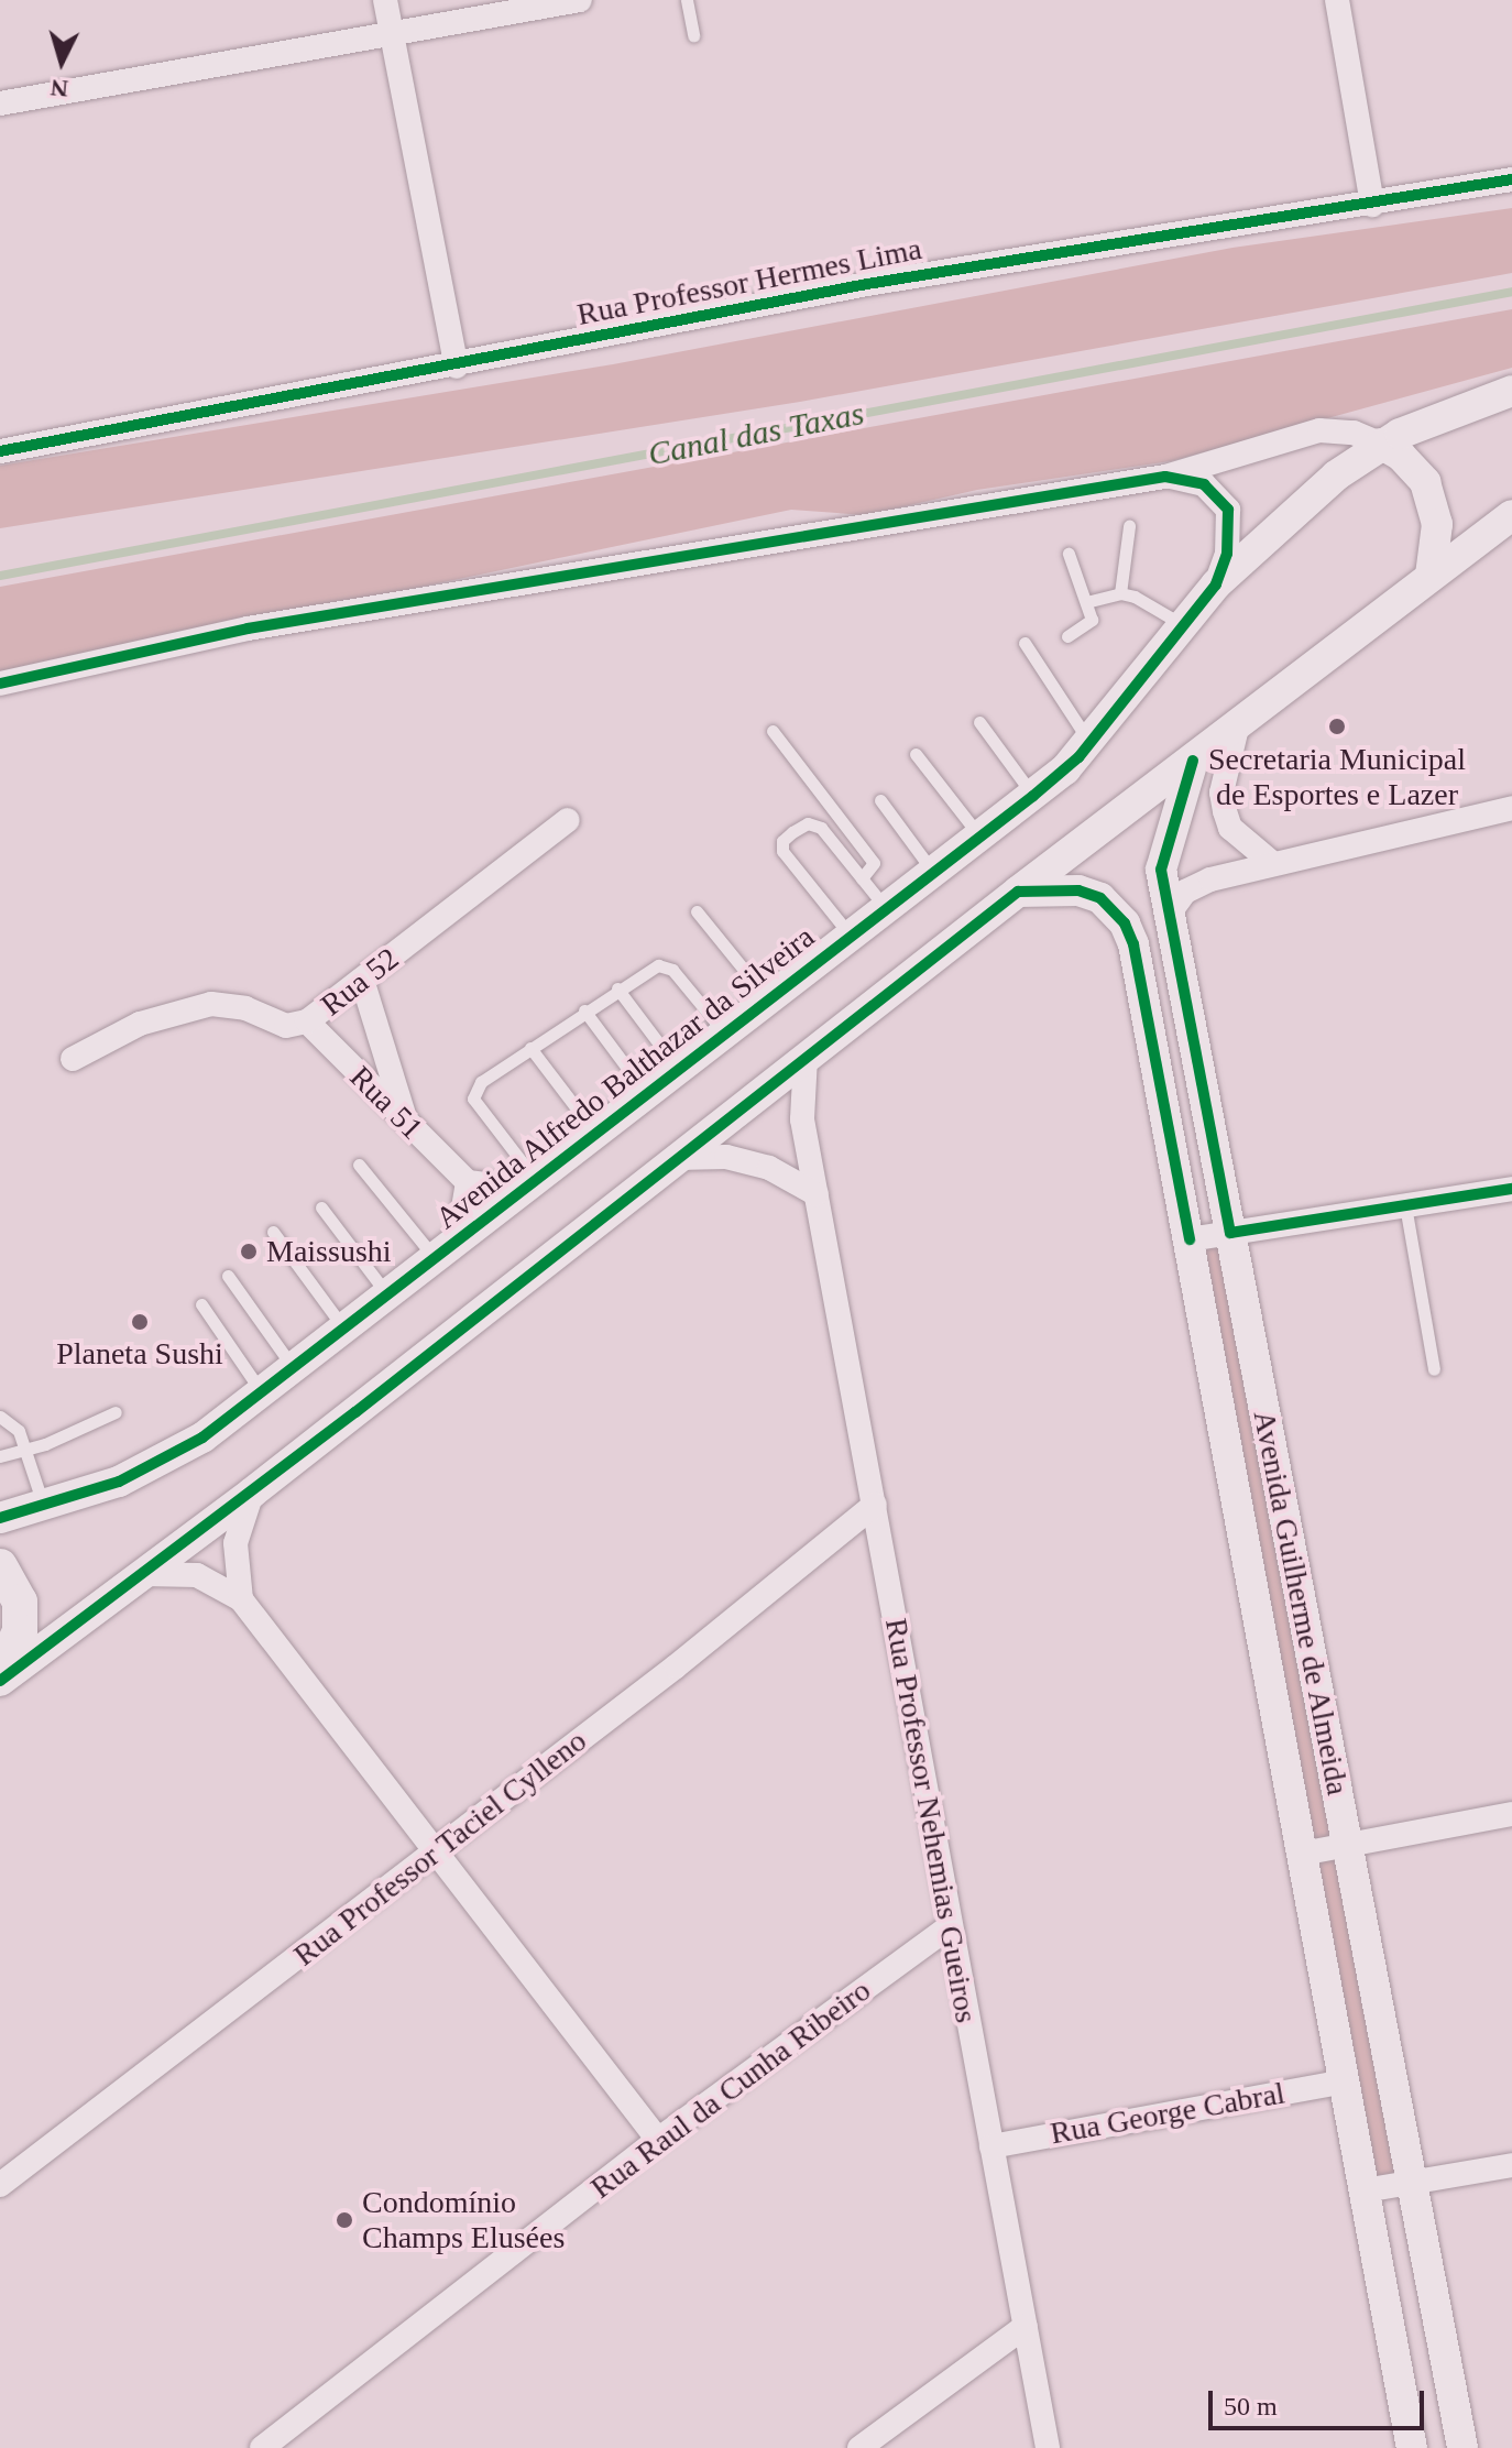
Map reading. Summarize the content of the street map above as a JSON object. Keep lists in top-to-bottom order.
{
  "streets": {
    "street": [
      "Rua Professor Hermes Lima",
      "Rua 52",
      "Avenida Alfredo Balthazar da Silveira",
      "Rua 51",
      "Avenida Guilherme de Almeida",
      "Rua Professor Nehemias Gueiros",
      "Rua Professor Taciel Cylleno",
      "Rua Raul da Cunha Ribeiro",
      "Rua George Cabral"
    ]
  },
  "crossings": [
    ["Rua 52", "Rua 51"],
    ["Avenida Guilherme de Almeida", "Rua George Cabral"],
    ["Rua Professor Nehemias Gueiros", "Rua Professor Taciel Cylleno"],
    ["Rua Professor Nehemias Gueiros", "Rua Raul da Cunha Ribeiro"],
    ["Rua Professor Nehemias Gueiros", "Rua George Cabral"]
  ],
  "water": ["Canal das Taxas"],
  "places": [
    "Secretaria Municipal de Esportes e Lazer",
    "Maissushi",
    "Planeta Sushi",
    "Condomínio Champs Elusées"
  ],
  "scale_bar": "50 m",
  "north": "bottom"
}
